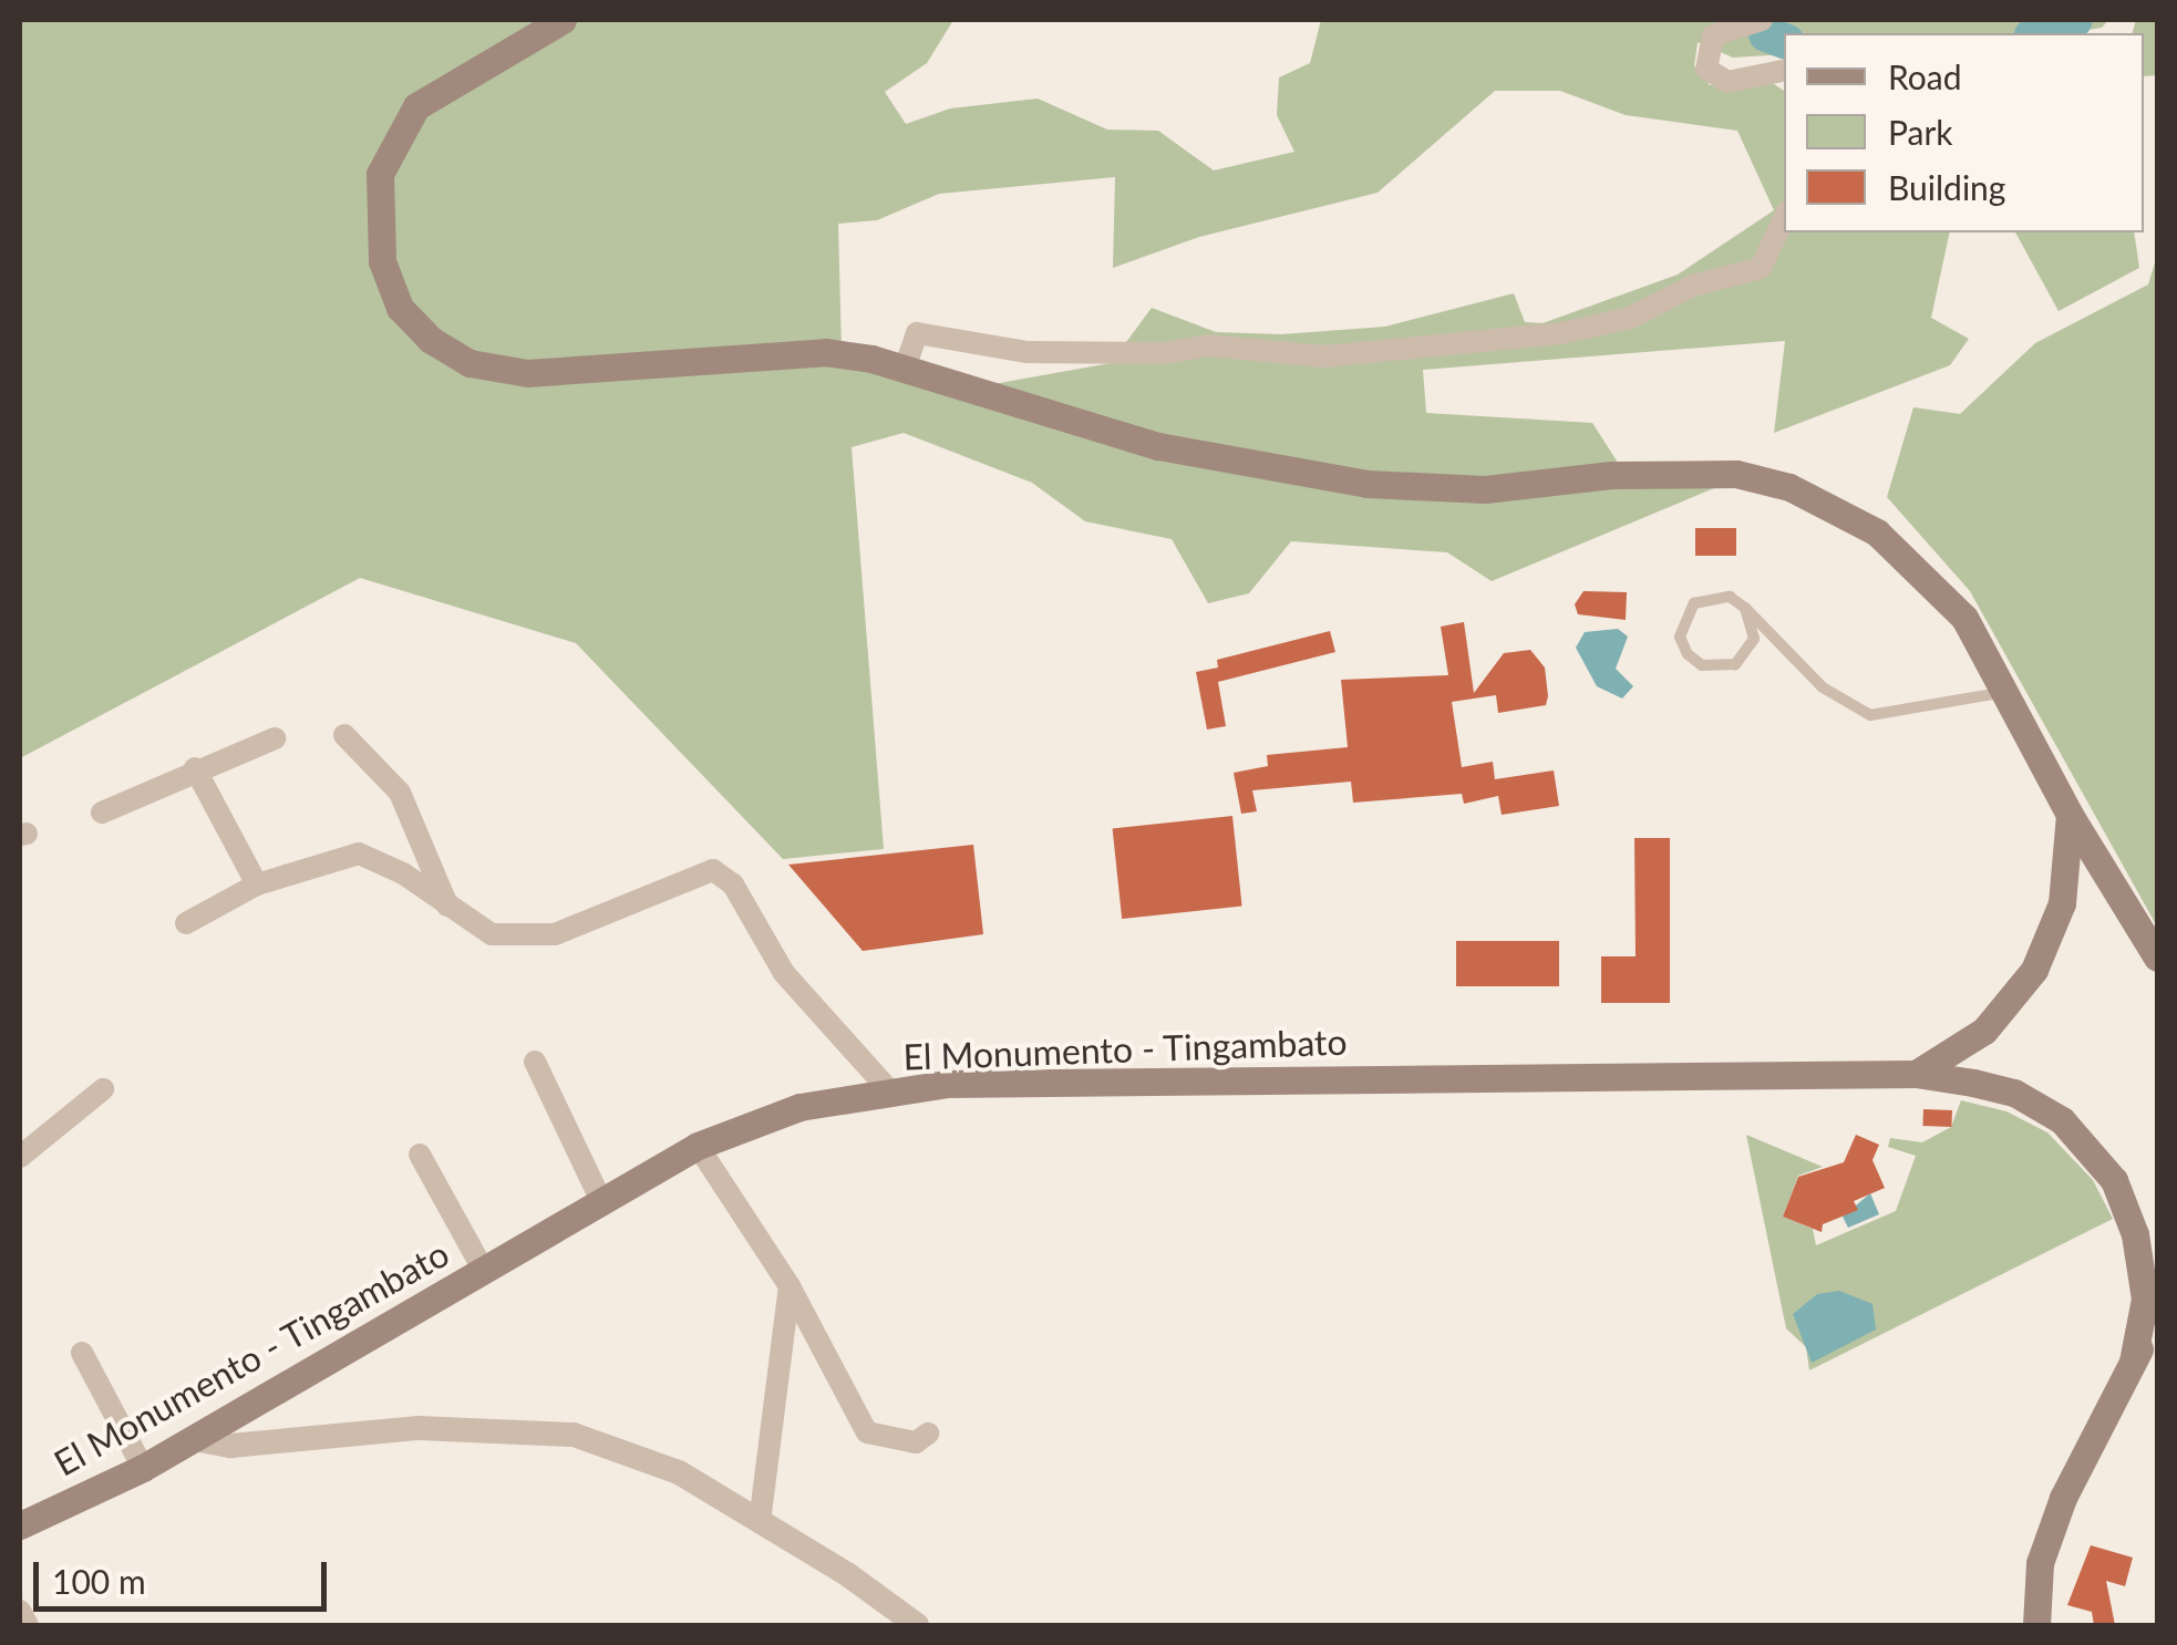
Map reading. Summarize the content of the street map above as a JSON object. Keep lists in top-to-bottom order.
{
  "streets": {
    "main road": ["El Monumento - Tingambato"]
  },
  "legend": ["Road", "Park", "Building"],
  "scale_bar": "100 m"
}
